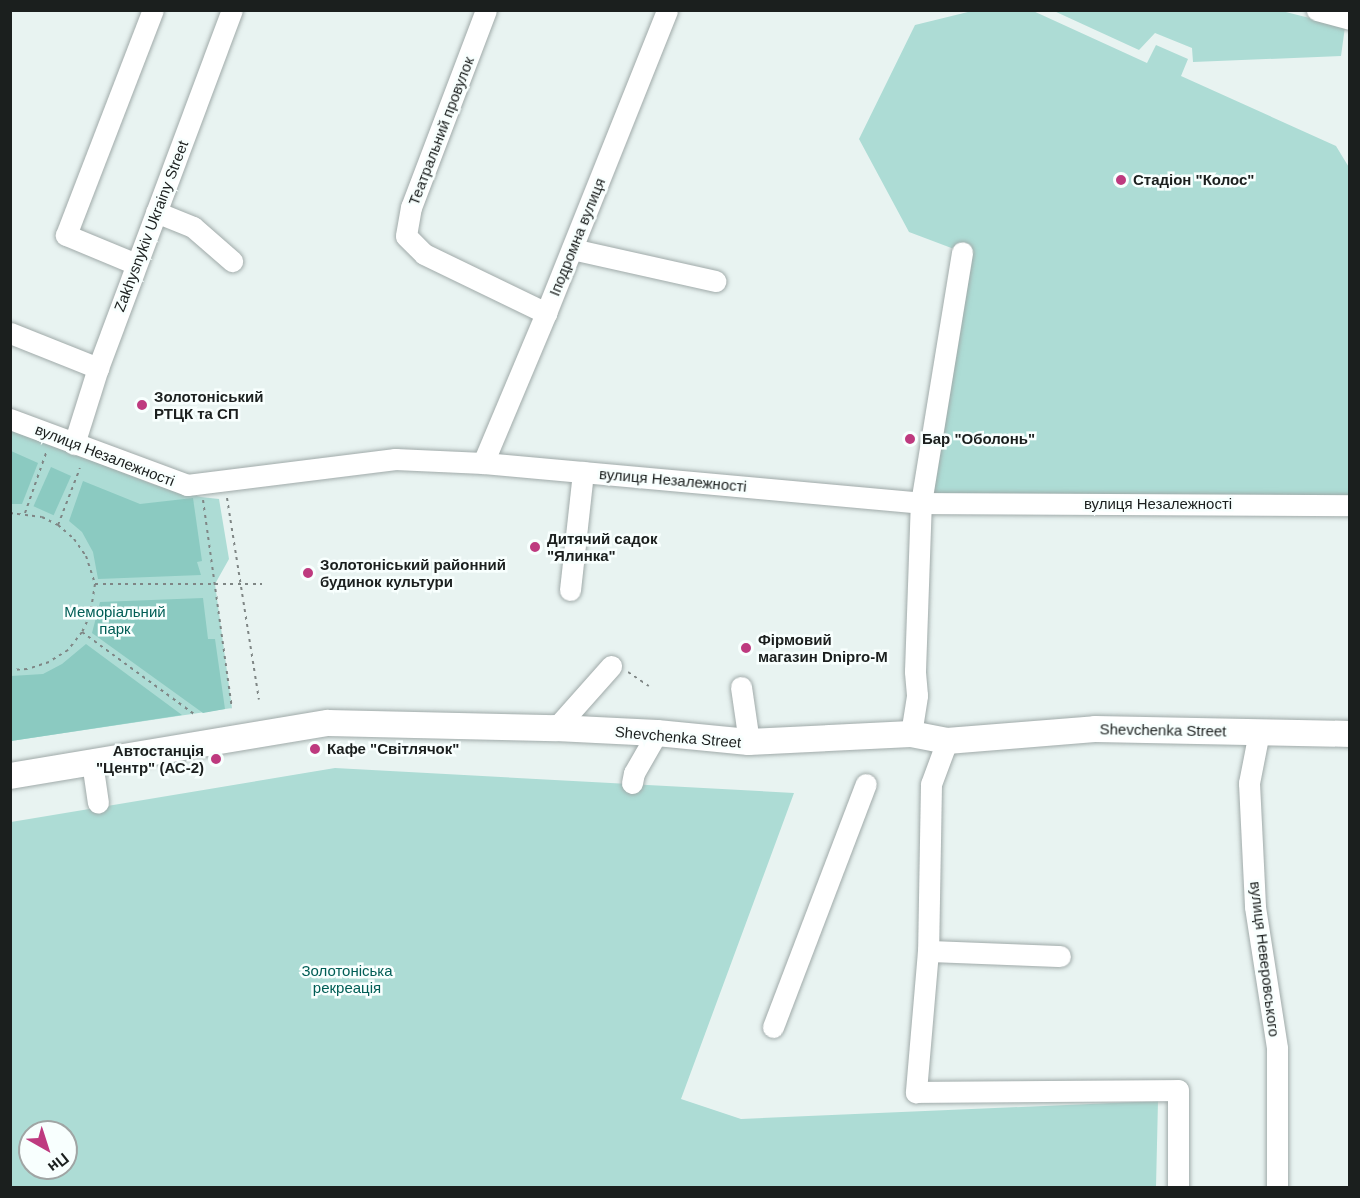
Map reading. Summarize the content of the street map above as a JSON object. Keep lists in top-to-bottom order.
{
  "streets": {
    "main road": ["Shevchenka Street"],
    "street": [
      "Театральний провулок",
      "Zakhysnykiv Ukrainy Street",
      "Іподромна вулиця",
      "вулиця Незалежності",
      "вулиця Неверовського"
    ]
  },
  "crossings": [
    ["Театральний провулок", "Іподромна вулиця"],
    ["Zakhysnykiv Ukrainy Street", "вулиця Незалежності"],
    ["Іподромна вулиця", "вулиця Незалежності"],
    ["Shevchenka Street", "вулиця Неверовського"]
  ],
  "parks": ["Меморіальний парк", "Золотоніська рекреація"],
  "places": [
    "Стадіон \"Колос\"",
    "Золотоніський РТЦК та СП",
    "Бар \"Оболонь\"",
    "Дитячий садок \"Ялинка\"",
    "Золотоніський районний будинок культури",
    "Фірмовий магазин Dnipro-M",
    "Кафе \"Світлячок\"",
    "Автостанція \"Центр\" (АС-2)"
  ],
  "north": "bottom right"
}
